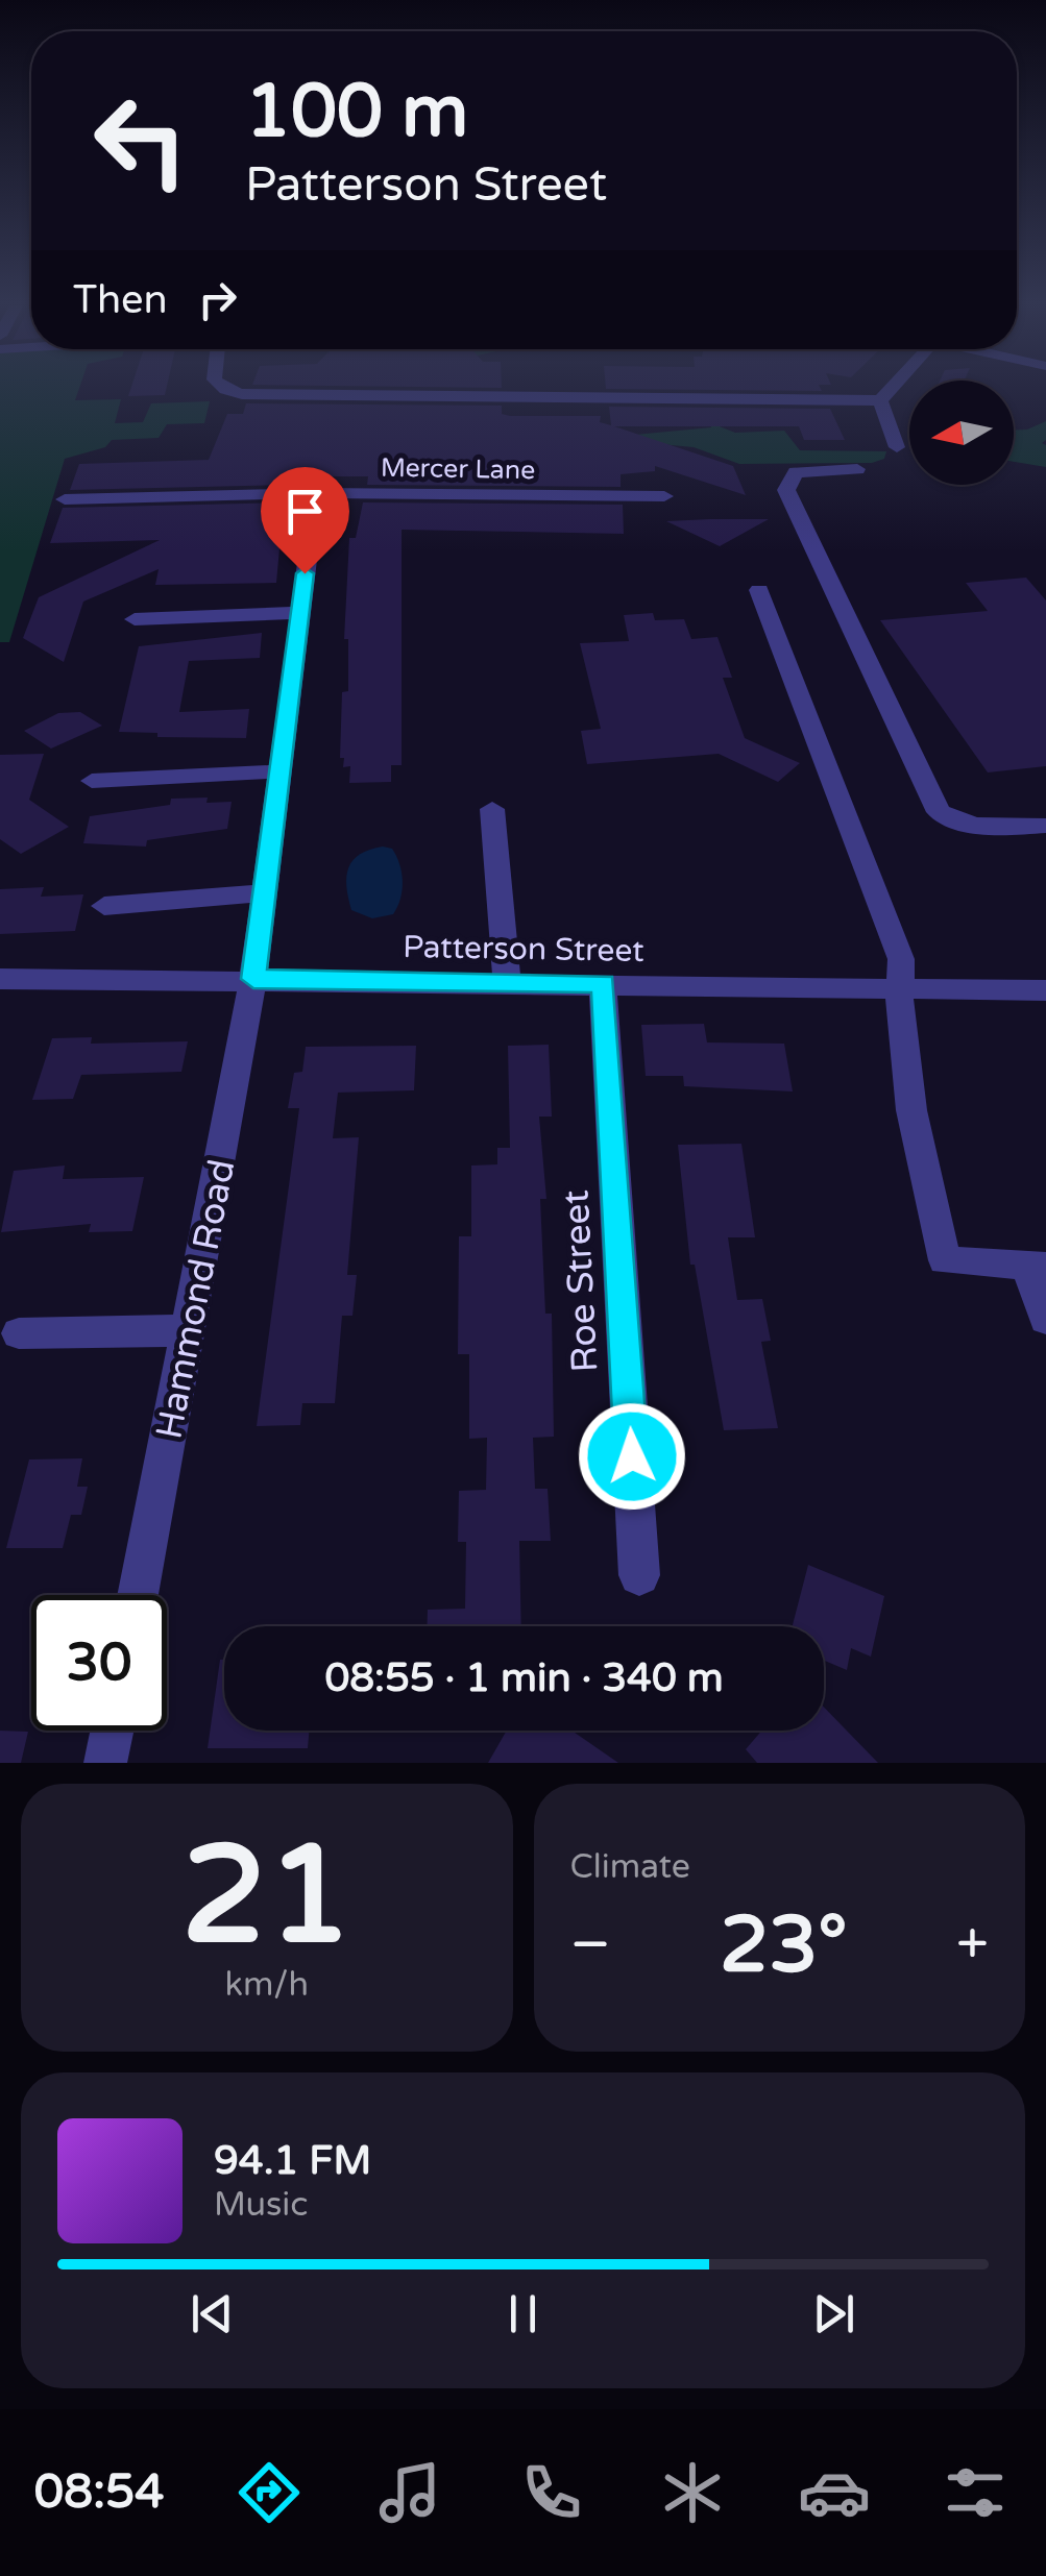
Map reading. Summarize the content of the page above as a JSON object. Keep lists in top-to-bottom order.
{
  "streets": {
    "street": [
      "Mercer Lane",
      "Patterson Street",
      "Roe Street",
      "Hammond Road"
    ]
  },
  "crossings": [
    ["Mercer Lane", "Hammond Road"],
    ["Patterson Street", "Roe Street"],
    ["Patterson Street", "Hammond Road"]
  ],
  "north": "left",
  "page": {
    "turn": ["100 m", "Patterson Street"],
    "then": "Then",
    "limit": "30",
    "trip": "08:55 · 1 min · 340 m",
    "tile": [
      ["21", "km/h"],
      "Climate"
    ],
    "heat": ["−", "23°", "+"],
    "song": ["94.1 FM", "Music"],
    "tabs": "08:54"
  }
}
